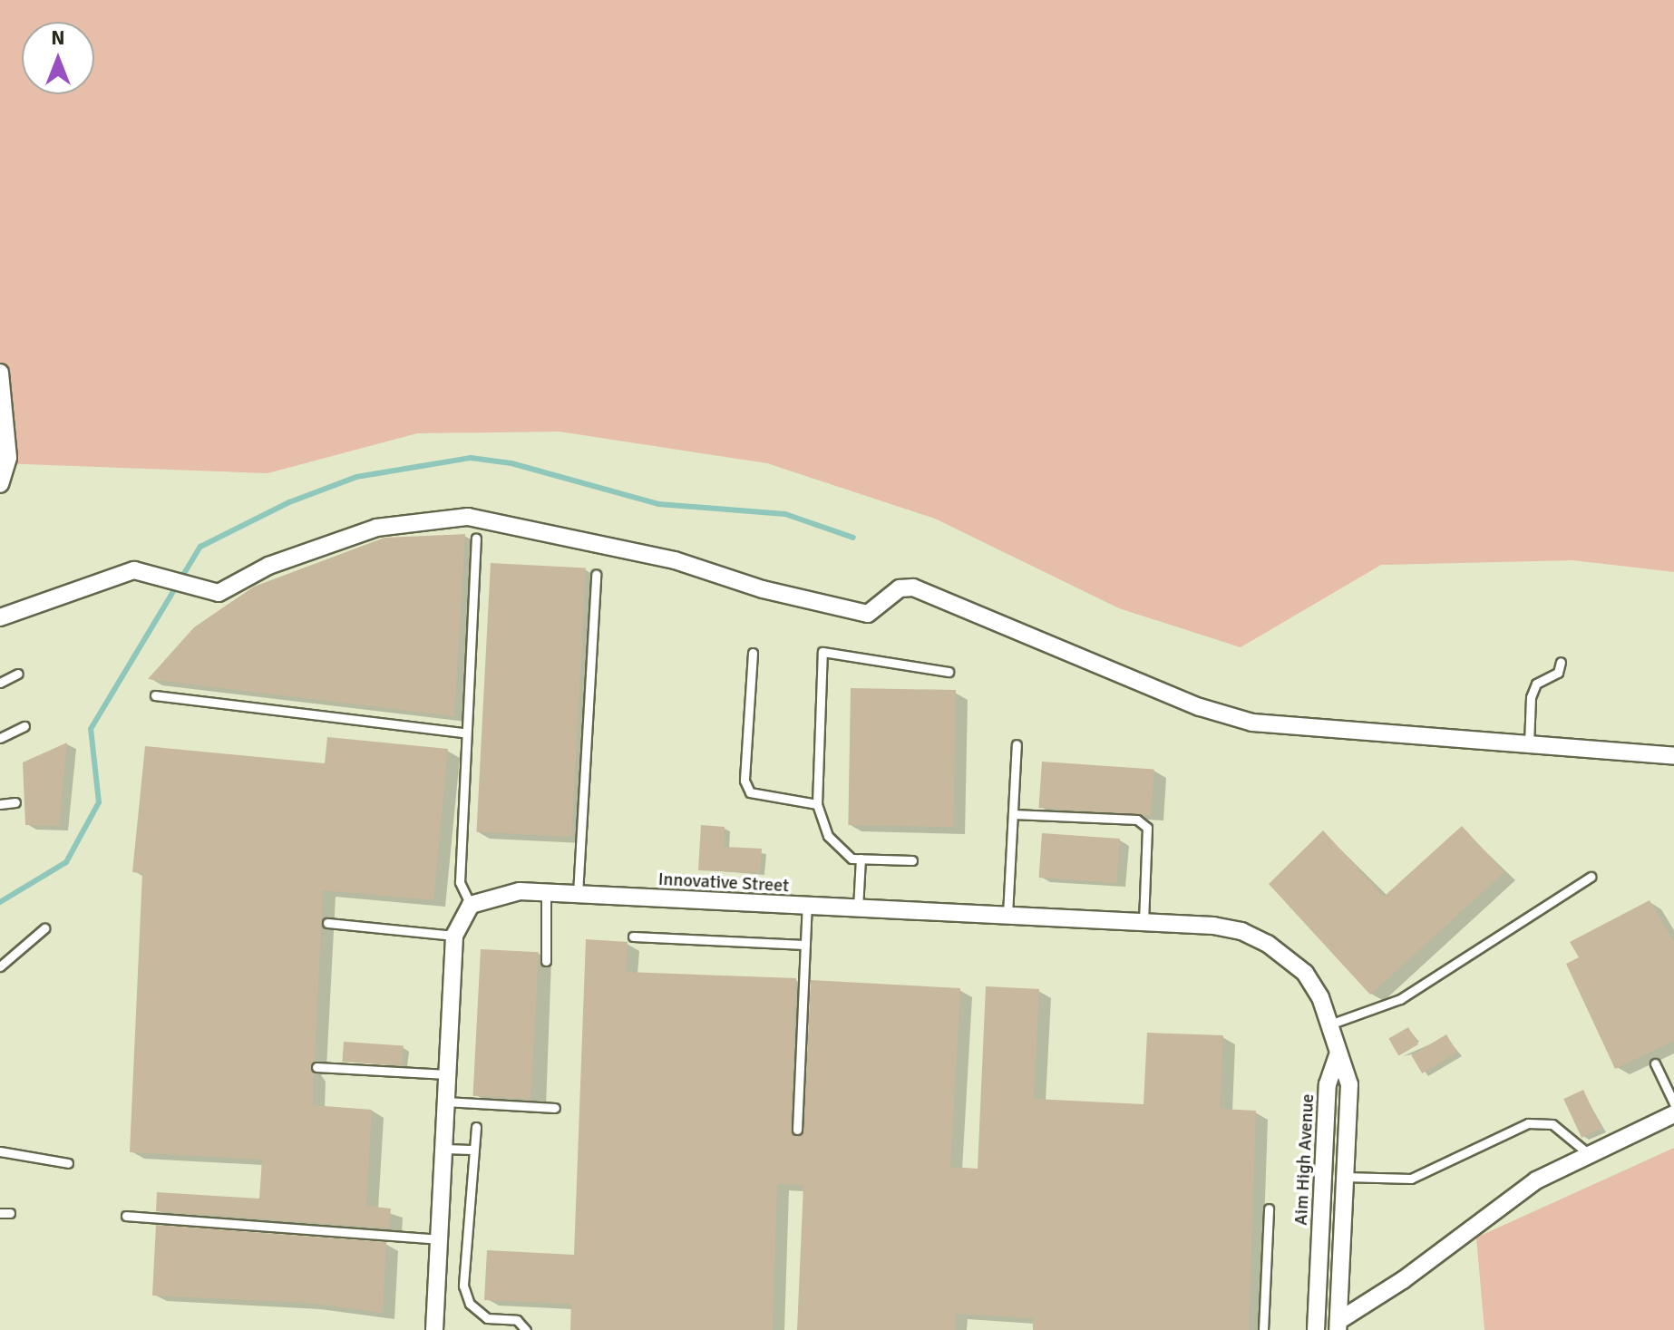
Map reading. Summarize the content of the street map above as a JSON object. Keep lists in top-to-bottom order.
{
  "streets": {
    "street": ["Innovative Street", "Aim High Avenue"]
  },
  "crossings": [
    ["Innovative Street", "Aim High Avenue"]
  ],
  "north": "top"
}
